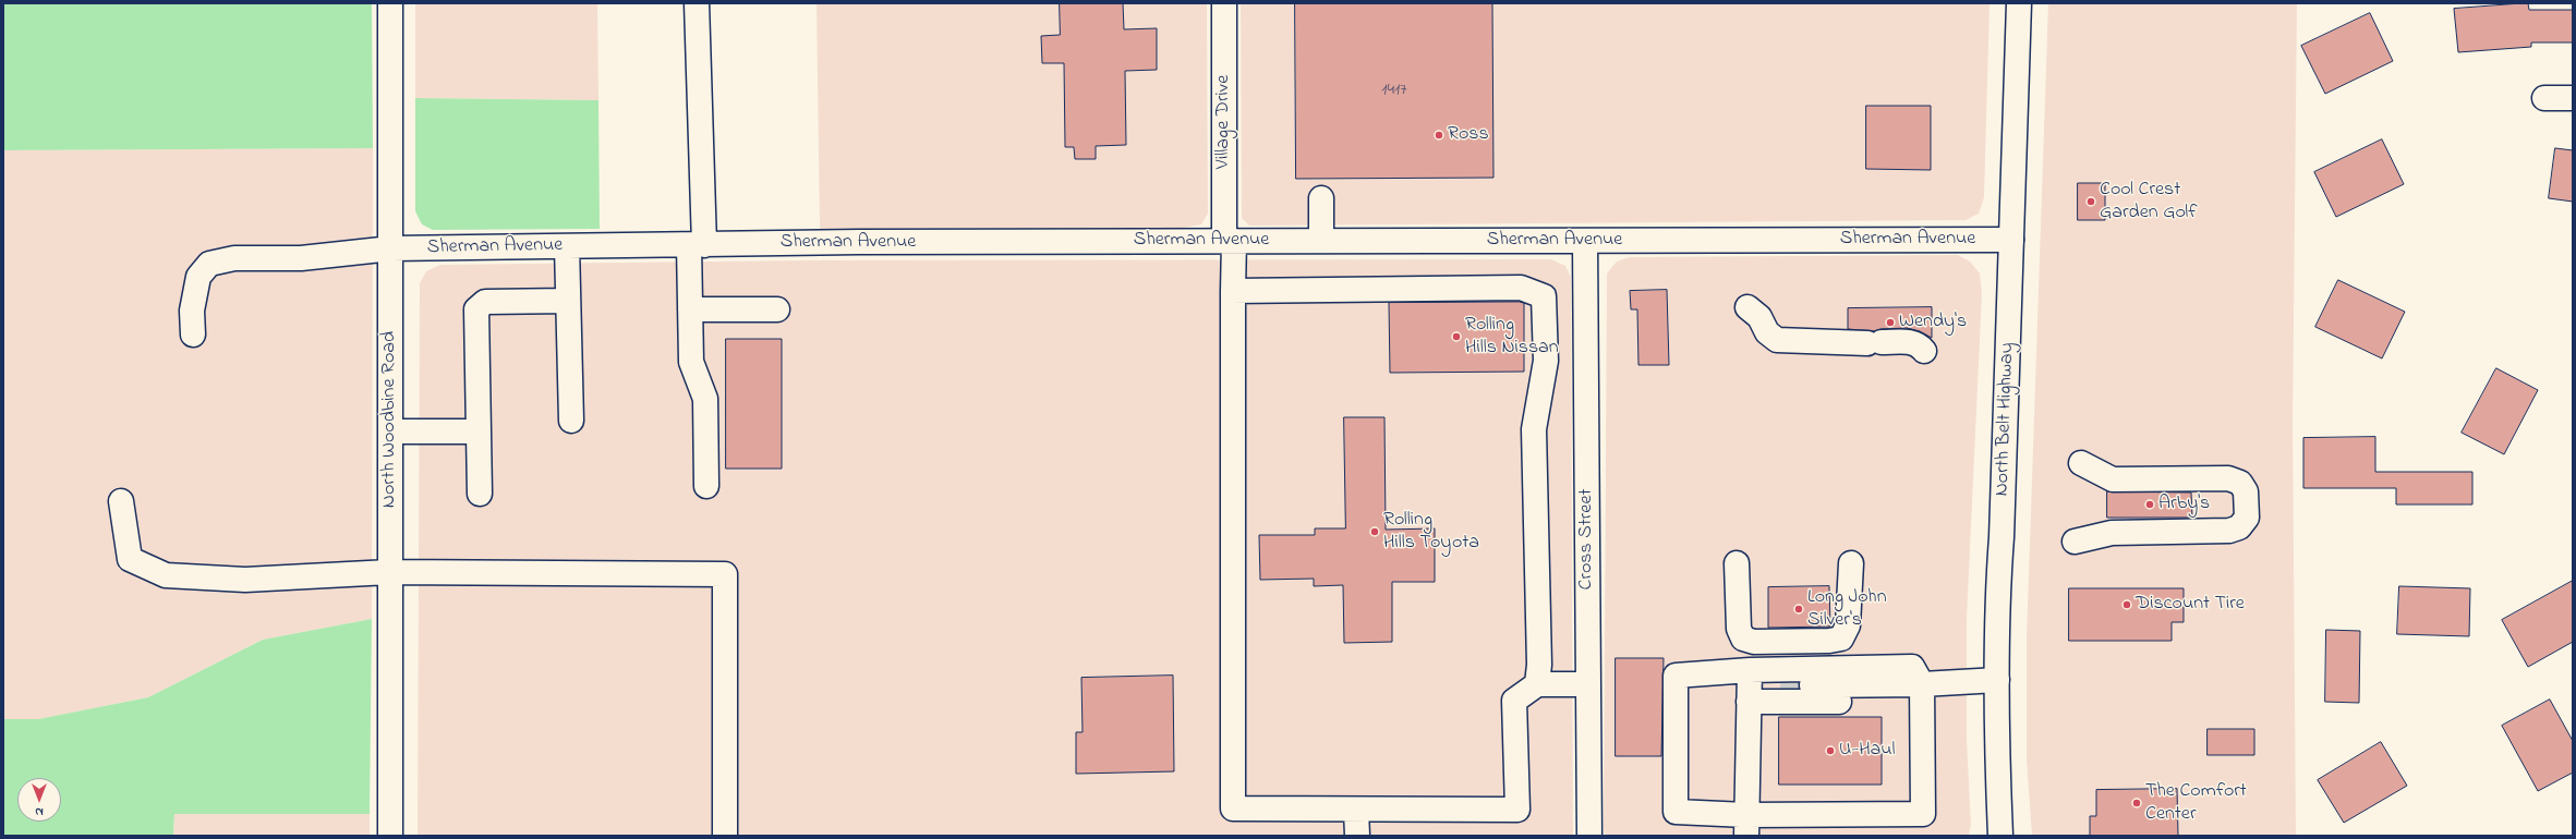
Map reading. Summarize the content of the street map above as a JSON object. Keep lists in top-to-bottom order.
{
  "streets": {
    "street": [
      "Village Drive",
      "Sherman Avenue",
      "North Woodbine Road",
      "North Belt Highway",
      "Cross Street"
    ]
  },
  "crossings": [
    ["Village Drive", "Sherman Avenue"],
    ["Sherman Avenue", "North Woodbine Road"],
    ["Sherman Avenue", "North Belt Highway"],
    ["Sherman Avenue", "Cross Street"]
  ],
  "places": [
    "Ross",
    "Cool Crest Garden Golf",
    "Wendy's",
    "Rolling Hills Nissan",
    "Arby's",
    "Rolling Hills Toyota",
    "Discount Tire",
    "Long John Silver's",
    "U-Haul",
    "The Comfort Center"
  ],
  "house_numbers": ["1417"],
  "north": "bottom"
}
